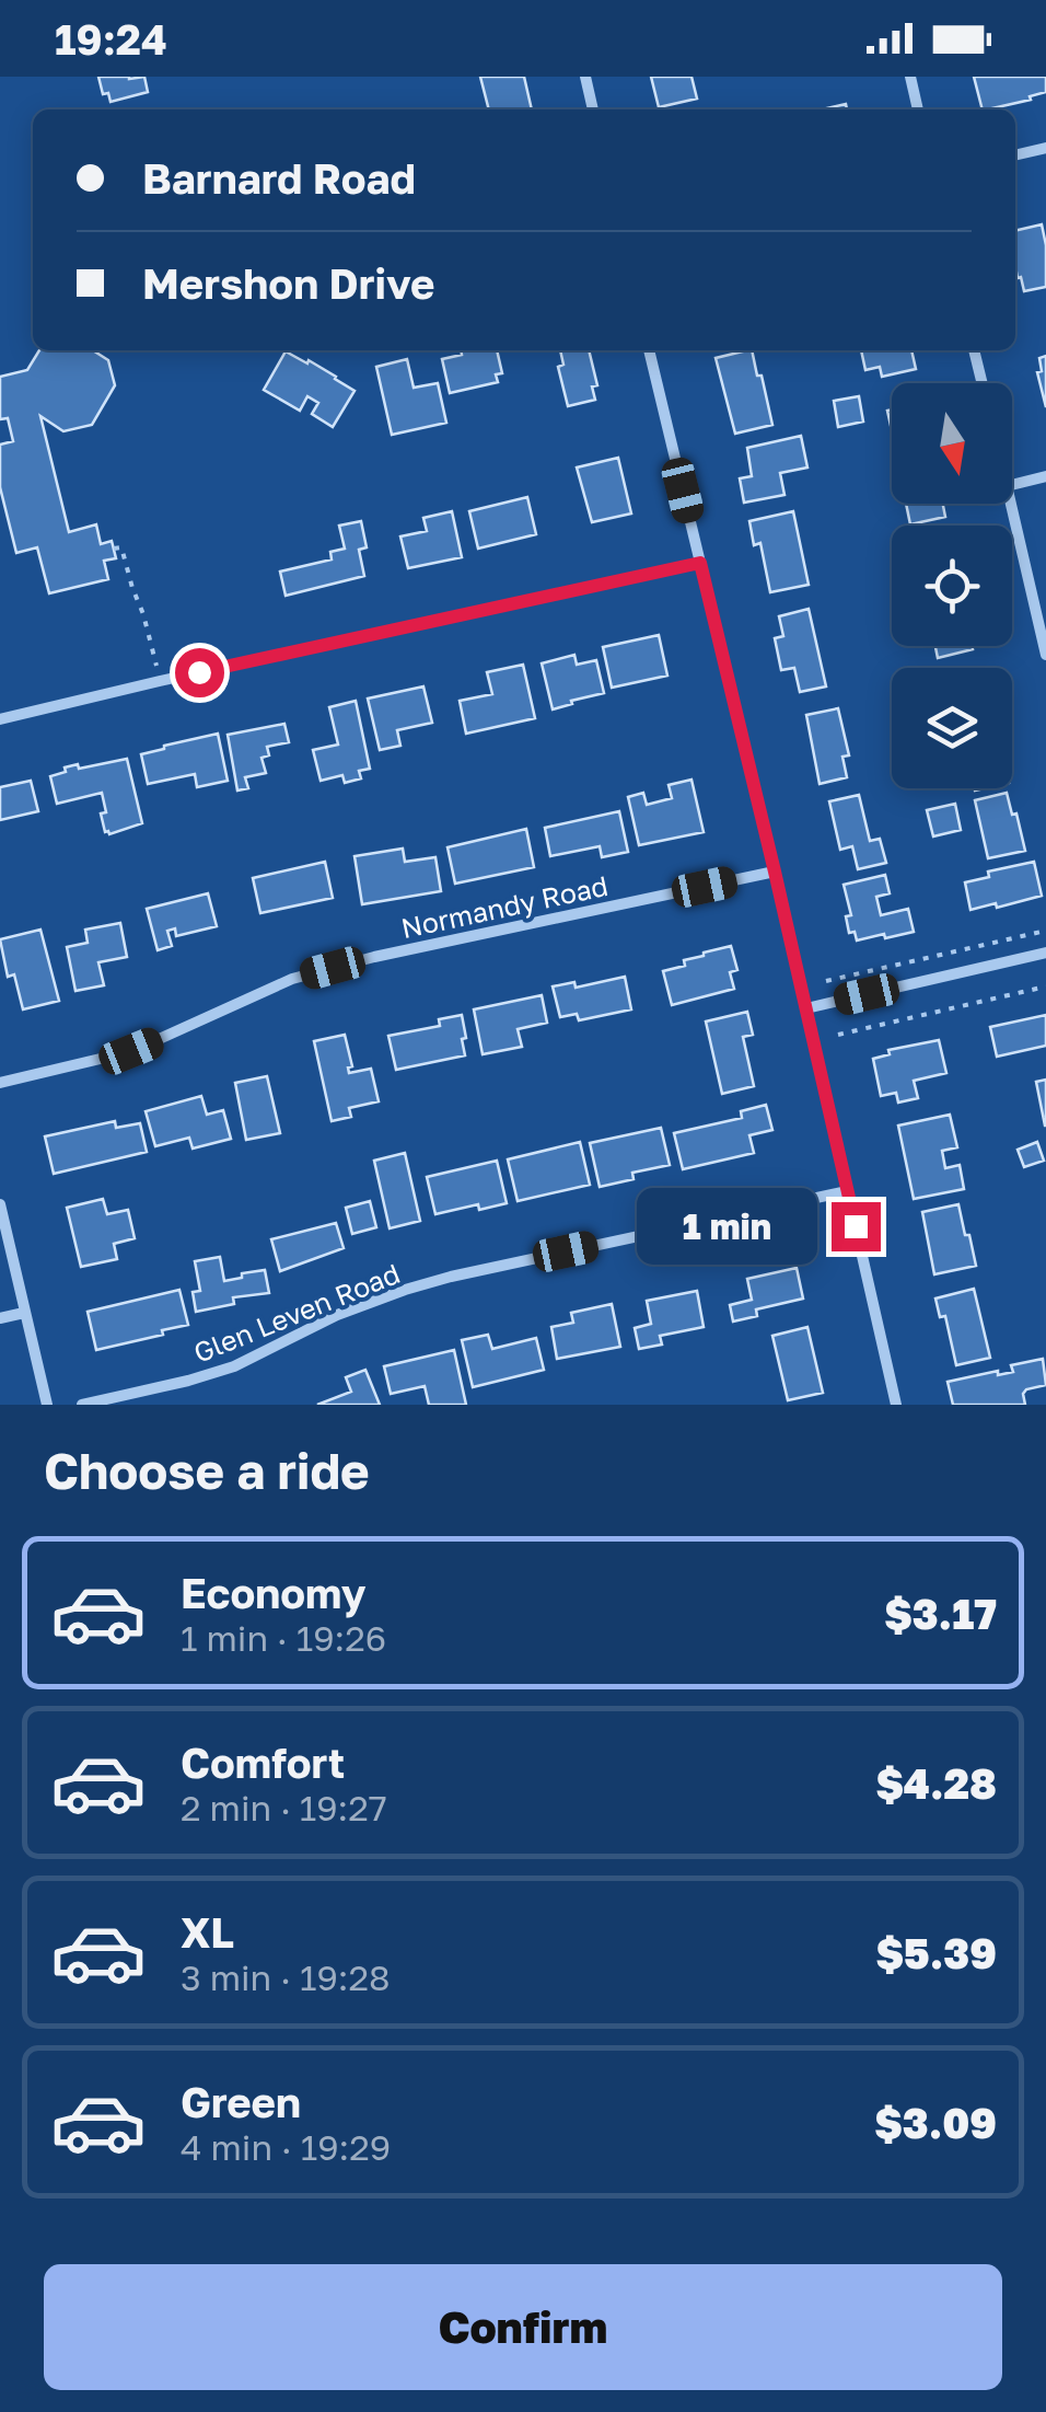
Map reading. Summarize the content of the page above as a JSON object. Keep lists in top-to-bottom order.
{
  "streets": {
    "street": ["Normandy Road", "Glen Leven Road"]
  },
  "north": "bottom",
  "page": {
    "status": "19:24",
    "banner": ["Barnard Road", "Mershon Drive"],
    "bubble": "1 min",
    "heading": "Choose a ride",
    "list": [
      {
        "name": "Economy",
        "note": "1 min · 19:26",
        "value": "$3.17"
      },
      {
        "name": "Comfort",
        "note": "2 min · 19:27",
        "value": "$4.28"
      },
      {
        "name": "XL",
        "note": "3 min · 19:28",
        "value": "$5.39"
      },
      {
        "name": "Green",
        "note": "4 min · 19:29",
        "value": "$3.09"
      }
    ],
    "buttons": "Confirm"
  }
}
